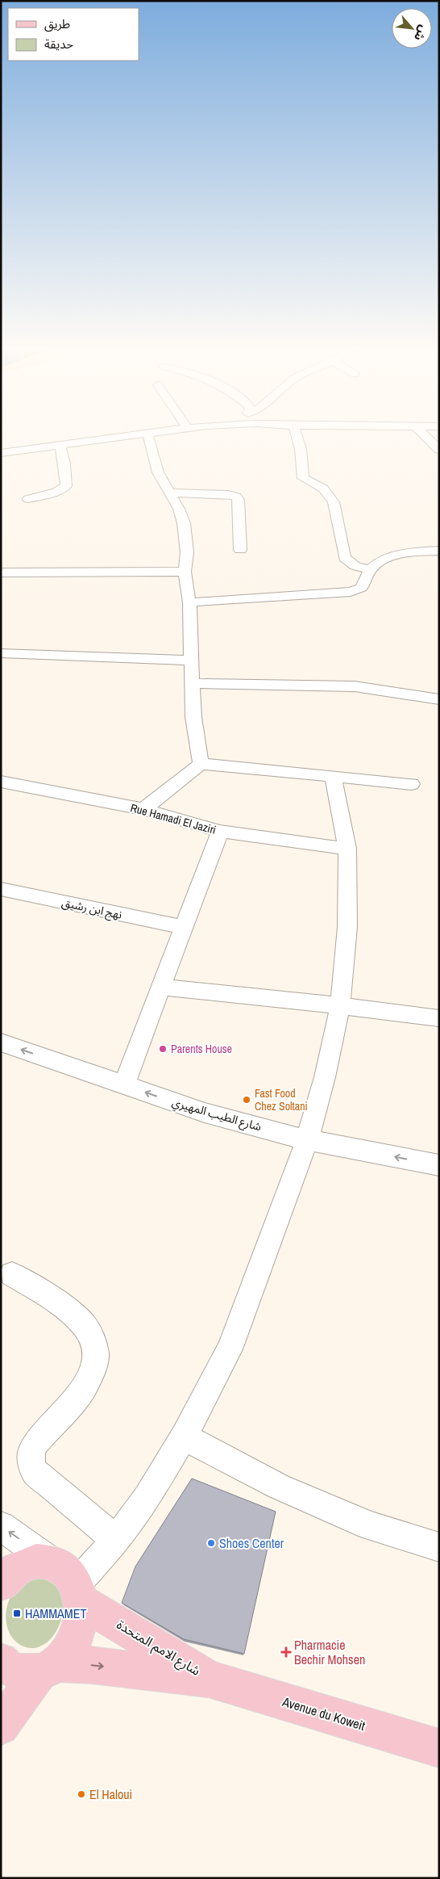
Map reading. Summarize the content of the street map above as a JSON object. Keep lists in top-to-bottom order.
{
  "streets": {
    "main road": ["شارع الامم المتحدة", "Avenue du Koweit"],
    "street": ["Rue Hamadi El Jaziri", "نهج ابن رشيق", "شارع الطيب المهيري"]
  },
  "crossings": [
    ["شارع الامم المتحدة", "Avenue du Koweit"]
  ],
  "one_way": ["شارع الامم المتحدة"],
  "places": {
    "other": [
      "Parents House",
      "Fast Food Chez Soltani",
      "Shoes Center",
      "El Haloui"
    ],
    "transit": ["HAMMAMET"],
    "health": ["Pharmacie Bechir Mohsen"]
  },
  "legend": ["طريق", "حديقة"],
  "north": "bottom right"
}
